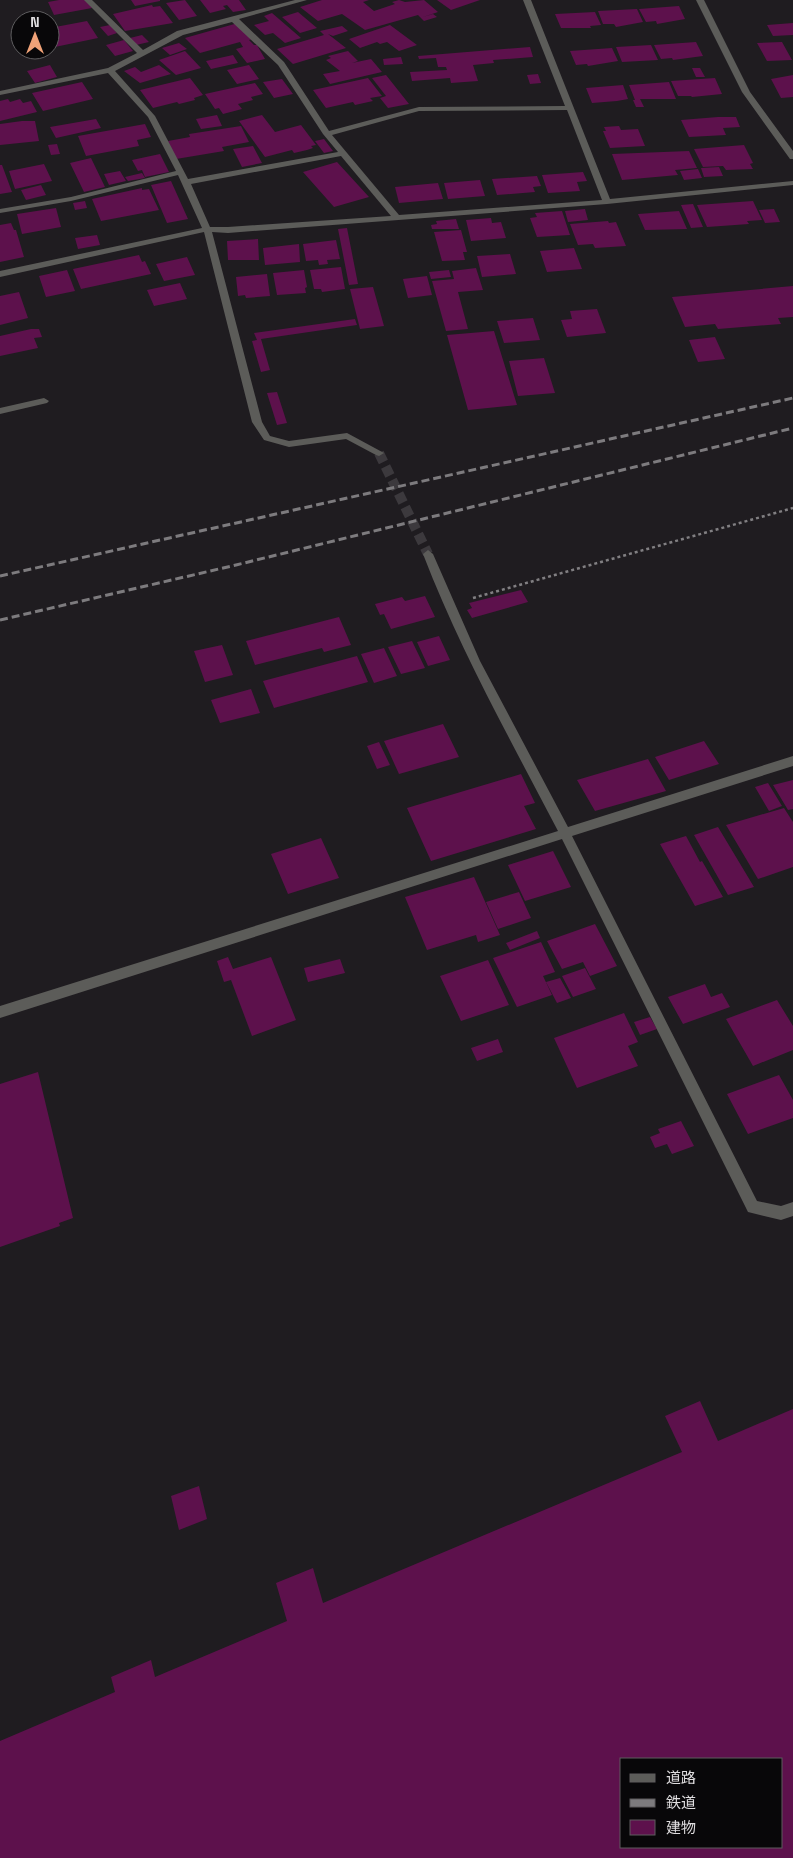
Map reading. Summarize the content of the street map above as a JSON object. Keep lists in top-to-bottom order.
{
  "legend": ["道路", "鉄道", "建物"],
  "north": "top"
}
